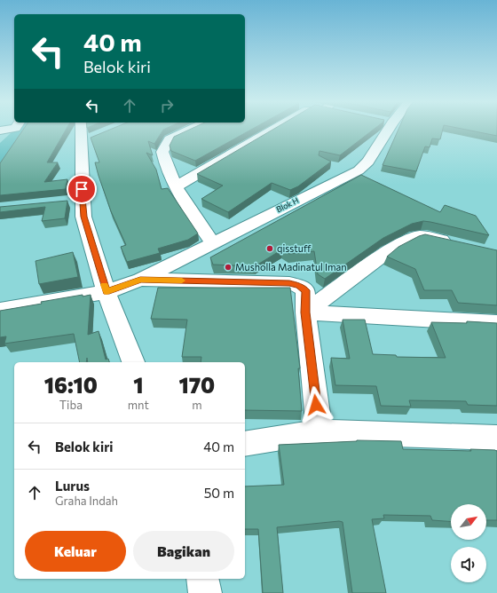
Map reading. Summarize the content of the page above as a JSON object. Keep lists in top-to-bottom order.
{
  "streets": {
    "street": ["Blok H"]
  },
  "places": ["qisstuff", "Musholla Madinatul Iman"],
  "north": "top right",
  "page": {
    "turn": ["40 m", "Belok kiri"],
    "eta": [
      "16:10",
      "Tiba",
      "1",
      "mnt",
      "170",
      "m"
    ],
    "list": [
      {
        "name": "Belok kiri",
        "value": "40 m"
      },
      {
        "name": "Lurus",
        "note": "Graha Indah",
        "value": "50 m"
      }
    ],
    "buttons": ["Keluar", "Bagikan"]
  }
}
